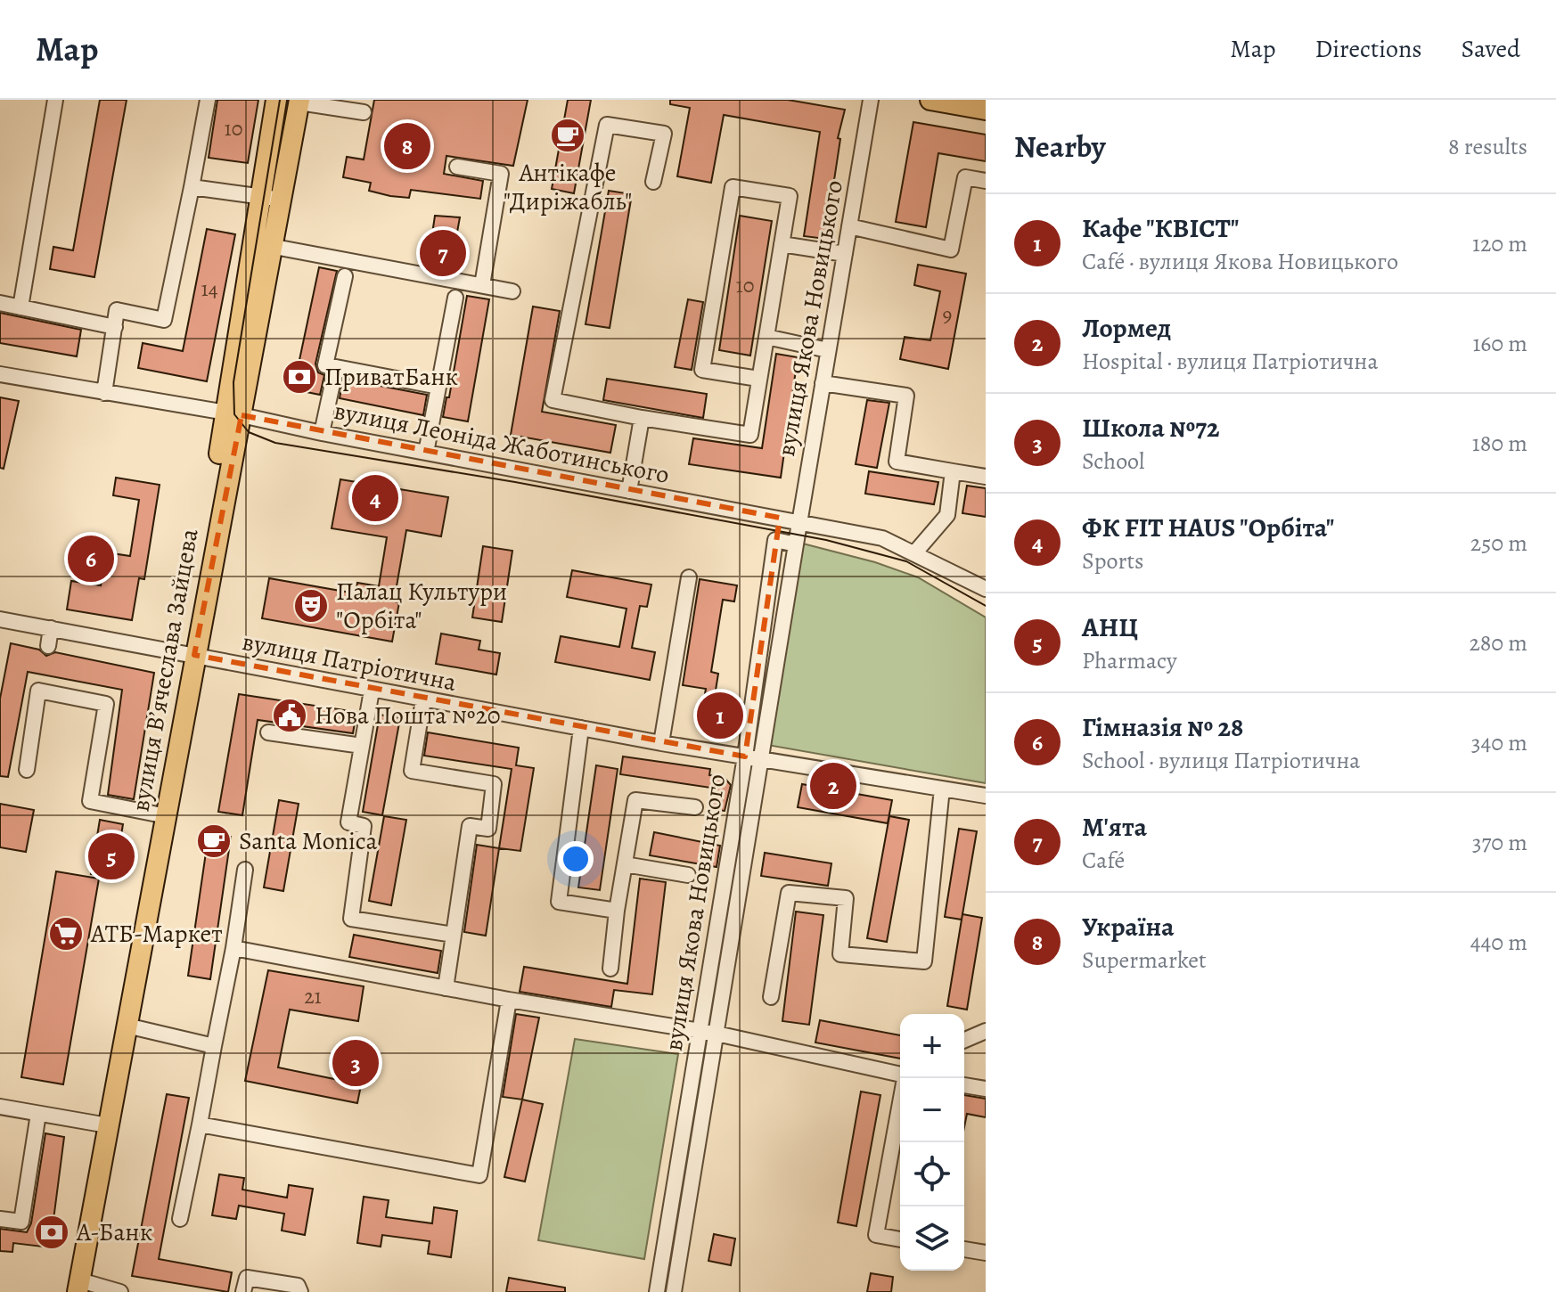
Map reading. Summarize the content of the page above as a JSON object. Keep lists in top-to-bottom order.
{
  "streets": {
    "main road": ["вулиця Вʼячеслава Зайцева"],
    "street": ["вулиця Якова Новицького", "вулиця Леоніда Жаботинського", "вулиця Патріотична"]
  },
  "crossings": [
    ["вулиця Якова Новицького", "вулиця Леоніда Жаботинського"],
    ["вулиця Якова Новицького", "вулиця Патріотична"],
    ["вулиця Леоніда Жаботинського", "вулиця Вʼячеслава Зайцева"],
    ["вулиця Патріотична", "вулиця Вʼячеслава Зайцева"]
  ],
  "places": {
    "cafe": ["Антiкафе \"Дирiжабль\"", "Santa Monica"],
    "bank": ["ПриватБанк", "А-Банк"],
    "theatre": ["Палац Культури \"Орбіта\""],
    "public building": ["Нова Пошта №20"],
    "supermarket": ["АТБ-Маркет"]
  },
  "house_numbers": [
    "10",
    "10",
    "14",
    "9",
    "21"
  ],
  "page": {
    "header": "Map",
    "nav": ["Map", "Directions", "Saved"],
    "heading": ["Nearby", "8 results"],
    "pins": [
      "8",
      "7",
      "4",
      "6",
      "1",
      "2",
      "5",
      "3"
    ],
    "list": [
      {
        "mark": "1",
        "name": "Кафе \"КВІСТ\"",
        "note": "Café · вулиця Якова Новицького",
        "value": "120 m"
      },
      {
        "mark": "2",
        "name": "Лормед",
        "note": "Hospital · вулиця Патріотична",
        "value": "160 m"
      },
      {
        "mark": "3",
        "name": "Школа №72",
        "note": "School",
        "value": "180 m"
      },
      {
        "mark": "4",
        "name": "ФК FIT HAUS \"Орбіта\"",
        "note": "Sports",
        "value": "250 m"
      },
      {
        "mark": "5",
        "name": "АНЦ",
        "note": "Pharmacy",
        "value": "280 m"
      },
      {
        "mark": "6",
        "name": "Гімназія № 28",
        "note": "School · вулиця Патріотична",
        "value": "340 m"
      },
      {
        "mark": "7",
        "name": "М'ята",
        "note": "Café",
        "value": "370 m"
      },
      {
        "mark": "8",
        "name": "Україна",
        "note": "Supermarket",
        "value": "440 m"
      }
    ],
    "map_buttons": ["+", "−"]
  }
}
